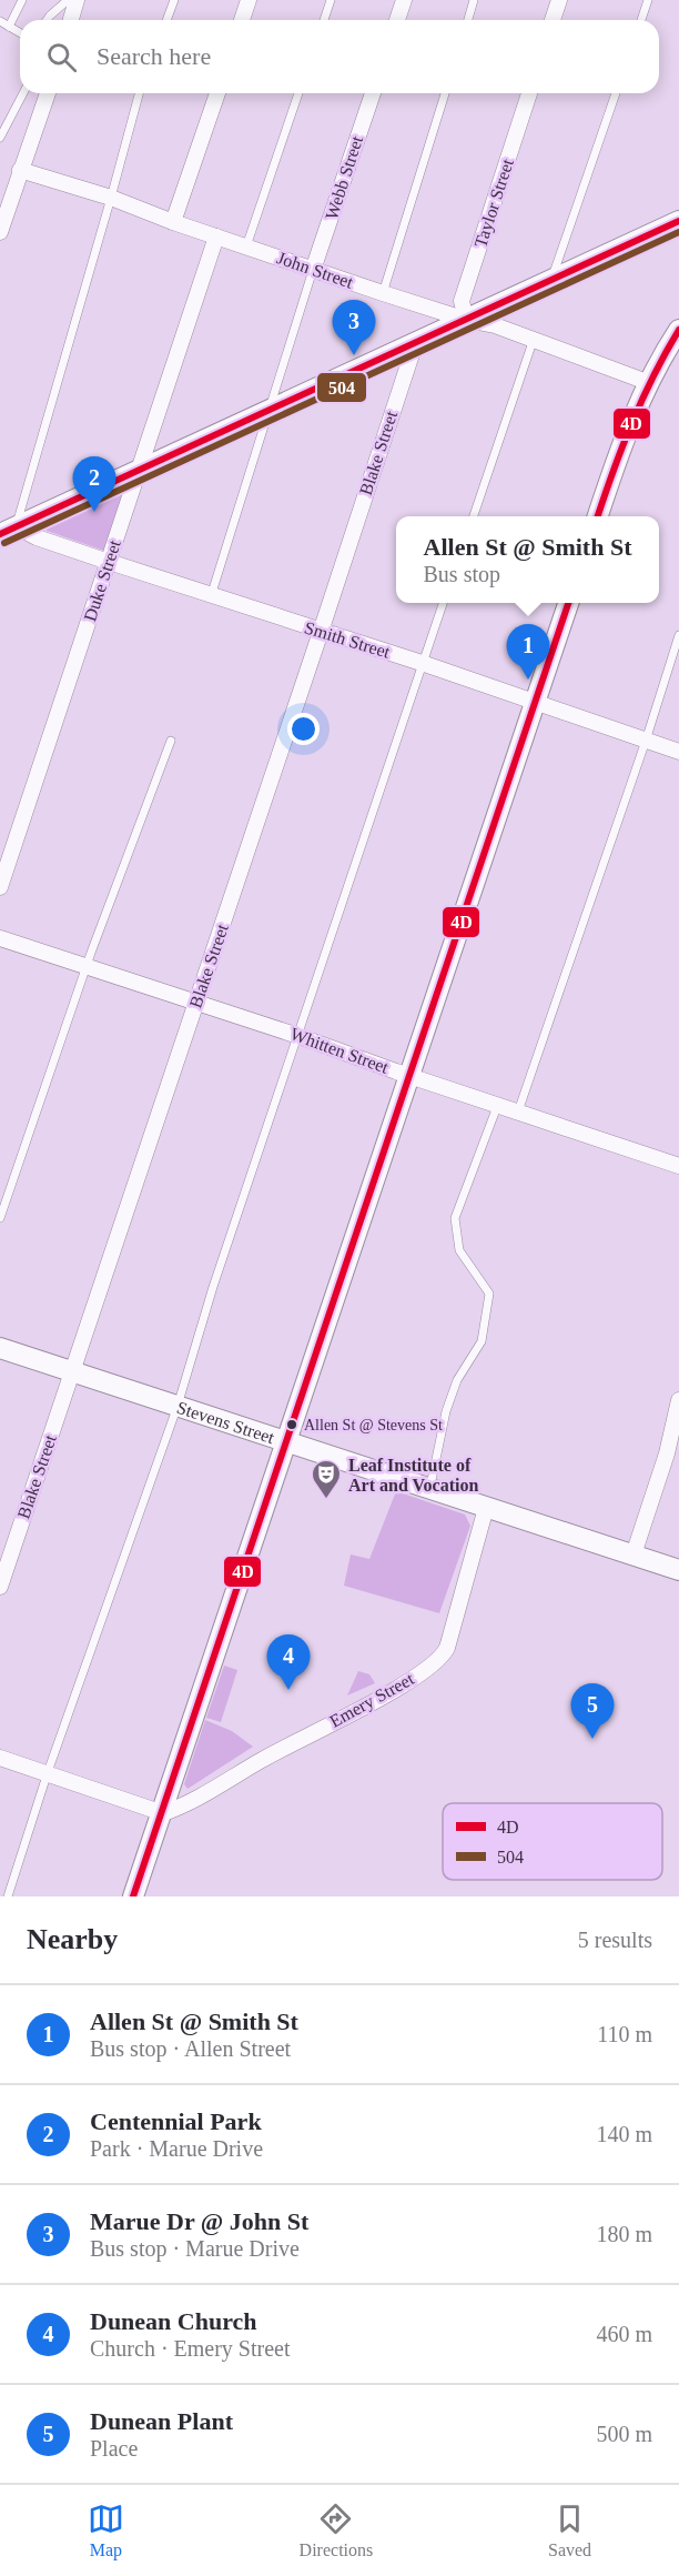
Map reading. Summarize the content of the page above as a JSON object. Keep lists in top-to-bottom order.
{
  "streets": {
    "street": [
      "Webb Street",
      "Taylor Street",
      "John Street",
      "Blake Street",
      "Duke Street",
      "Smith Street",
      "Whitten Street",
      "Stevens Street",
      "Emery Street"
    ]
  },
  "crossings": [
    ["Webb Street", "John Street"],
    ["Taylor Street", "John Street"],
    ["John Street", "Duke Street"],
    ["Blake Street", "Smith Street"],
    ["Blake Street", "Whitten Street"],
    ["Blake Street", "Stevens Street"],
    ["Duke Street", "Smith Street"],
    ["Stevens Street", "Emery Street"]
  ],
  "places": {
    "other": ["Allen St @ Stevens St"],
    "theatre": ["Leaf Institute of Art and Vocation"]
  },
  "lines": ["transit line 4D", "transit line 504"],
  "legend": ["4D", "504"],
  "page": {
    "search": "Search here",
    "pins": [
      "3",
      "2",
      "1",
      "4",
      "5"
    ],
    "popup": ["Allen St @ Smith St", "Bus stop"],
    "heading": ["Nearby", "5 results"],
    "list": [
      {
        "mark": "1",
        "name": "Allen St @ Smith St",
        "note": "Bus stop · Allen Street",
        "value": "110 m"
      },
      {
        "mark": "2",
        "name": "Centennial Park",
        "note": "Park · Marue Drive",
        "value": "140 m"
      },
      {
        "mark": "3",
        "name": "Marue Dr @ John St",
        "note": "Bus stop · Marue Drive",
        "value": "180 m"
      },
      {
        "mark": "4",
        "name": "Dunean Church",
        "note": "Church · Emery Street",
        "value": "460 m"
      },
      {
        "mark": "5",
        "name": "Dunean Plant",
        "note": "Place",
        "value": "500 m"
      }
    ],
    "nav": ["Map", "Directions", "Saved"]
  }
}
